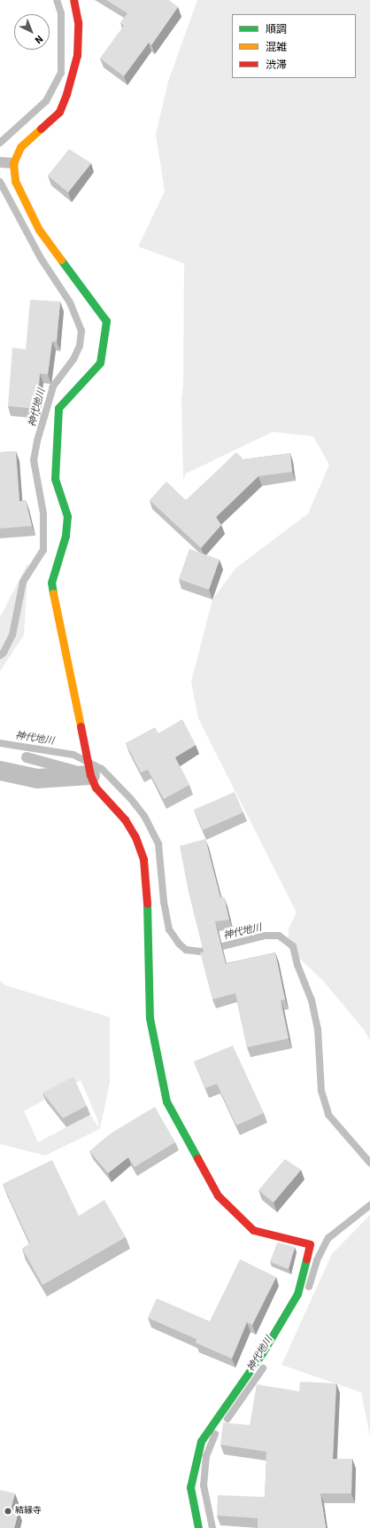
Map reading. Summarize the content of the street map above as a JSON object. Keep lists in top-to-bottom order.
{
  "water": ["神代地川"],
  "places": ["結縁寺"],
  "legend": ["順調", "混雑", "渋滞"],
  "north": "bottom right"
}
